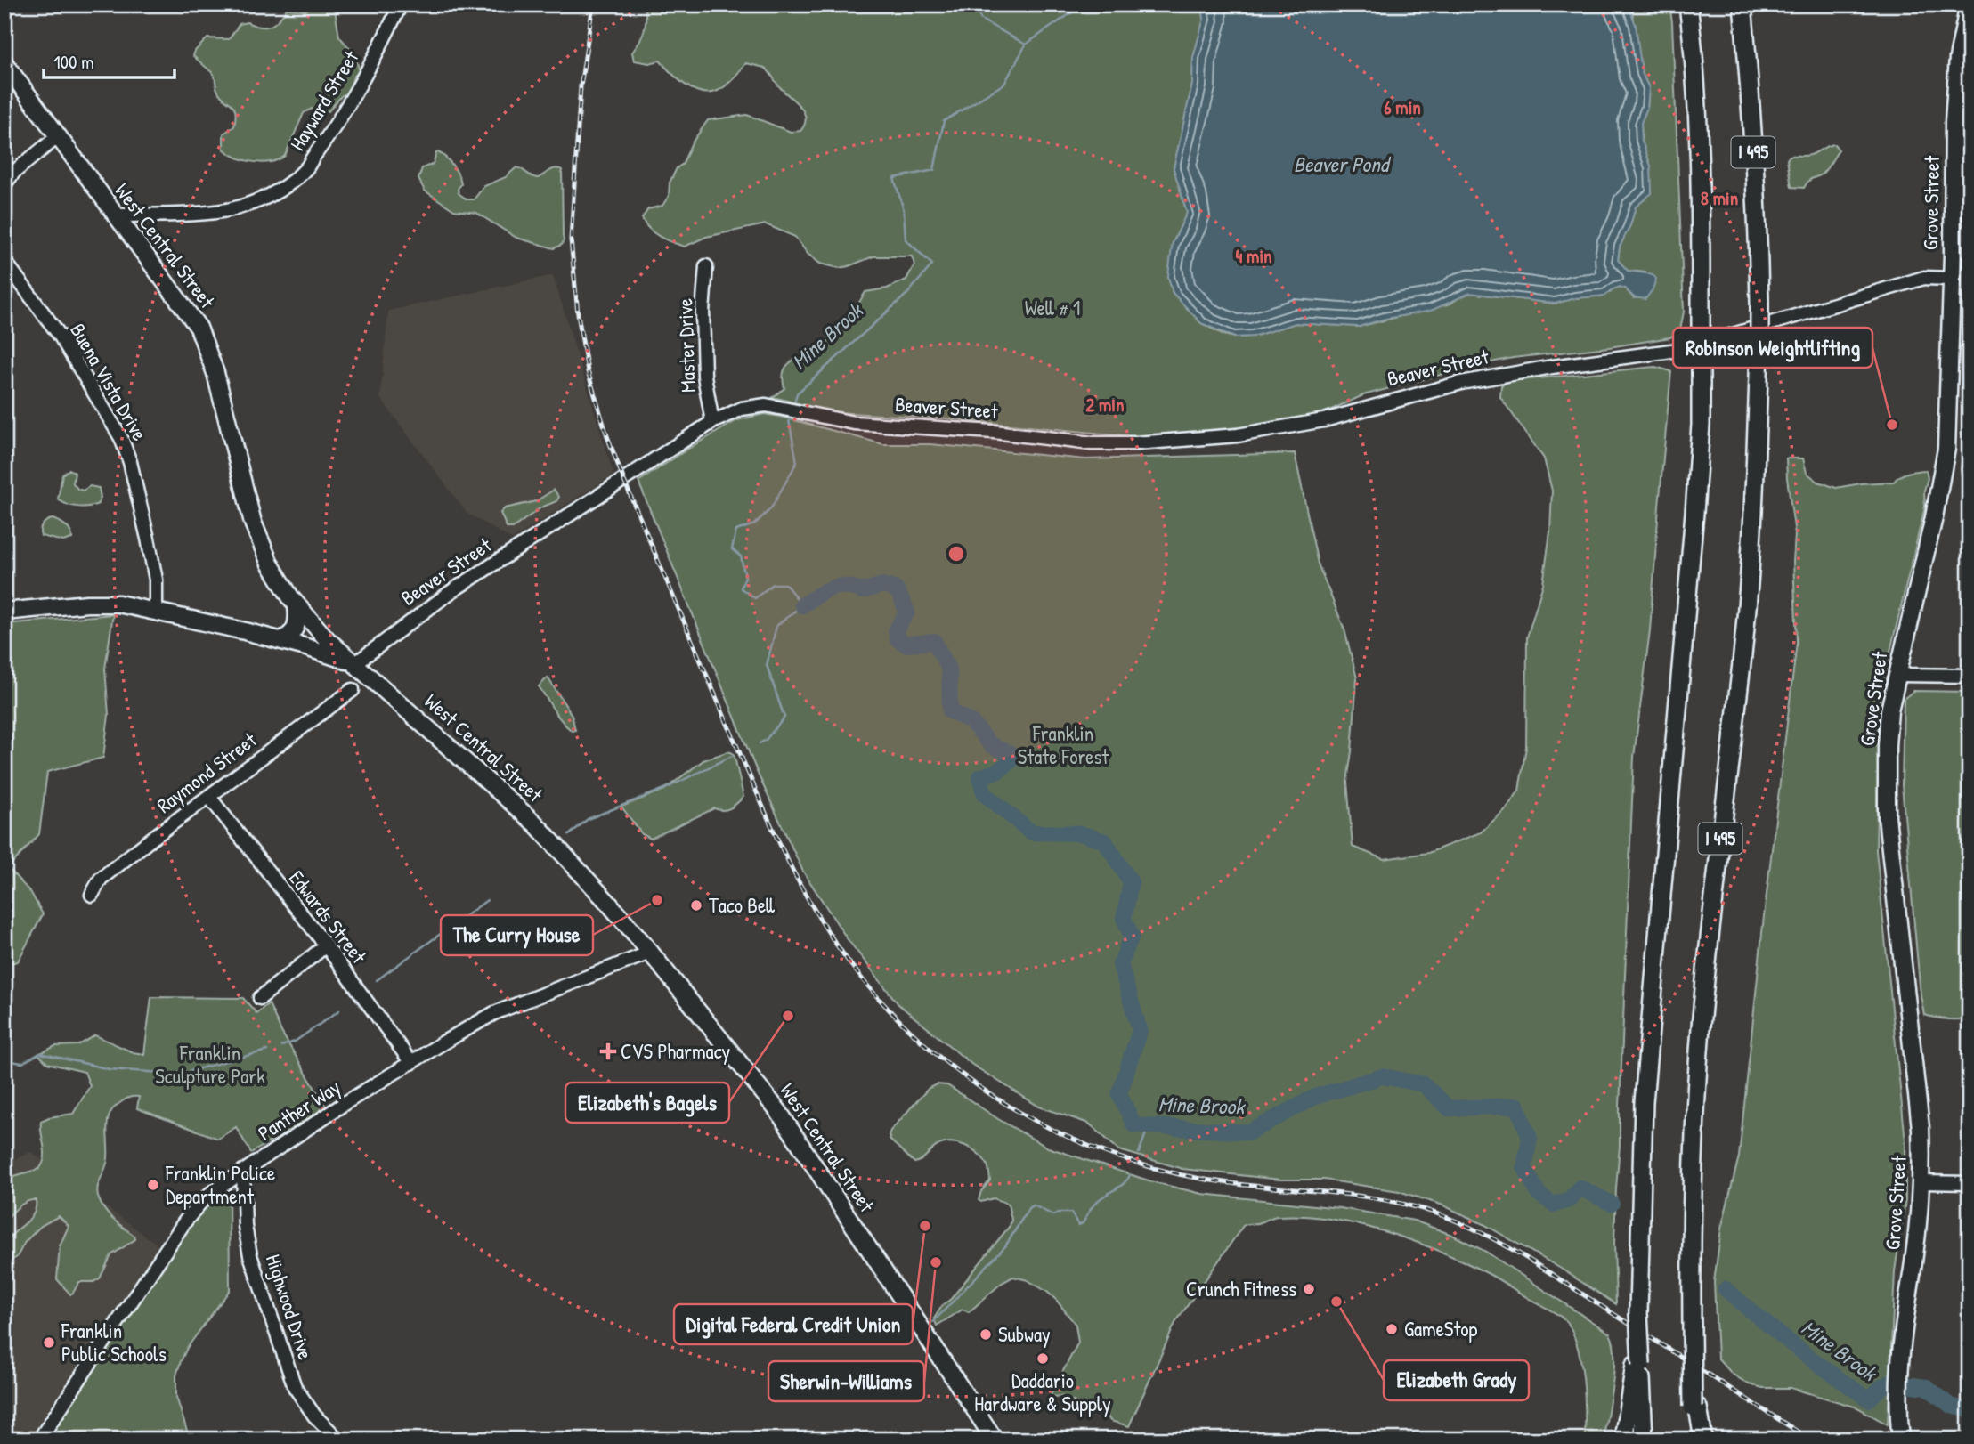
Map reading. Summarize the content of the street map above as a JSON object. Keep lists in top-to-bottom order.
{
  "streets": {
    "highway": ["I 495"],
    "main road": ["Grove Street", "West Central Street"],
    "street": [
      "Hayward Street",
      "Master Drive",
      "Beaver Street",
      "Buena Vista Drive",
      "Raymond Street",
      "Edwards Street",
      "Panther Way",
      "Highwood Drive"
    ]
  },
  "crossings": [
    ["Hayward Street", "West Central Street"],
    ["Grove Street", "Beaver Street"],
    ["West Central Street", "Beaver Street"],
    ["West Central Street", "Panther Way"],
    ["Master Drive", "Beaver Street"],
    ["Raymond Street", "Edwards Street"],
    ["Edwards Street", "Panther Way"],
    ["Panther Way", "Highwood Drive"]
  ],
  "water": ["Beaver Pond", "Mine Brook"],
  "parks": ["Well # 1", "Franklin State Forest", "Franklin Sculpture Park"],
  "places": {
    "other": [
      "Robinson Weightlifting",
      "The Curry House",
      "Taco Bell",
      "Elizabeth's Bagels",
      "Franklin Police Department",
      "Digital Federal Credit Union",
      "Sherwin-Williams",
      "Crunch Fitness",
      "Elizabeth Grady",
      "GameStop",
      "Subway",
      "Franklin Public Schools",
      "Daddario Hardware & Supply"
    ],
    "health": ["CVS Pharmacy"]
  },
  "scale_bar": "100 m",
  "rings": [
    "6 min",
    "8 min",
    "4 min",
    "2 min"
  ]
}
